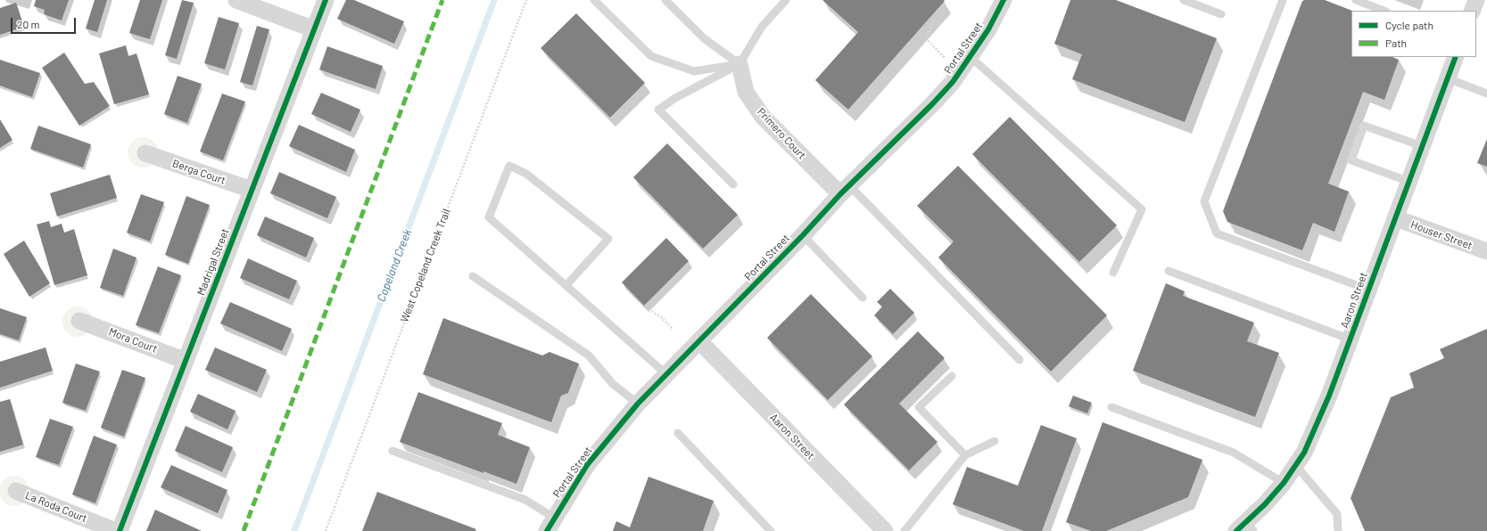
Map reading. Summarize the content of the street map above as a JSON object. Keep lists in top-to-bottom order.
{
  "streets": {
    "street": [
      "Portal Street",
      "Primero Court",
      "Berga Court",
      "Houser Street",
      "Madrigal Street",
      "Aaron Street",
      "Mora Court",
      "La Roda Court"
    ],
    "path": ["West Copeland Creek Trail"]
  },
  "crossings": [
    ["Portal Street", "Primero Court"],
    ["Portal Street", "Aaron Street"],
    ["Berga Court", "Madrigal Street"],
    ["Houser Street", "Aaron Street"],
    ["Madrigal Street", "Mora Court"]
  ],
  "water": ["Copeland Creek"],
  "legend": ["Cycle path", "Path"],
  "scale_bar": "20 m"
}
